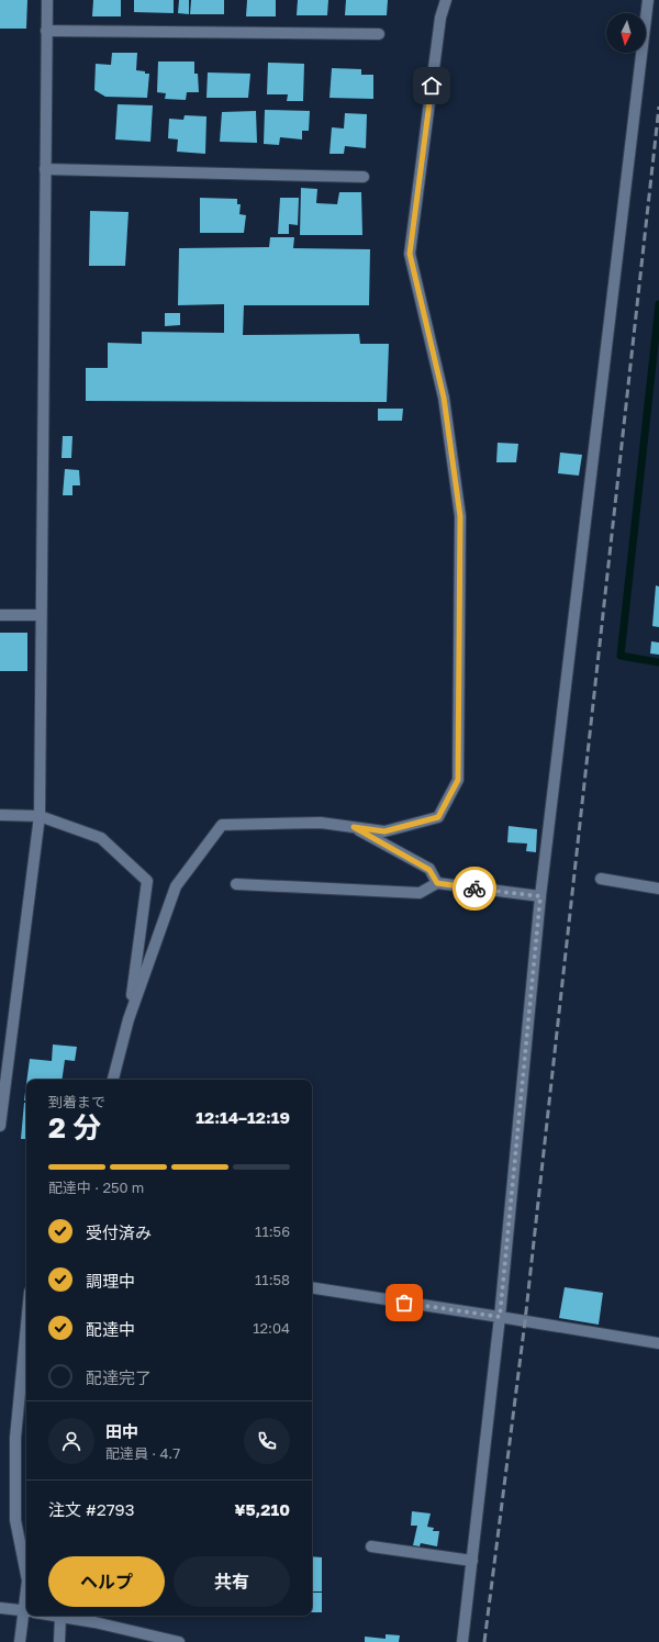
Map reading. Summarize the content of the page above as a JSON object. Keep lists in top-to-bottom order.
{
  "north": "bottom",
  "page": {
    "heading": ["2 分", "到着まで", "12:14–12:19"],
    "panel": [
      "田中",
      "配達員 · 4.7",
      "注文 #2793",
      "¥5,210"
    ],
    "bar": "配達中 · 250 m",
    "list": [
      ["受付済み", "11:56"],
      ["調理中", "11:58"],
      ["配達中", "12:04"],
      "配達完了"
    ],
    "buttons": ["ヘルプ", "共有"]
  }
}
